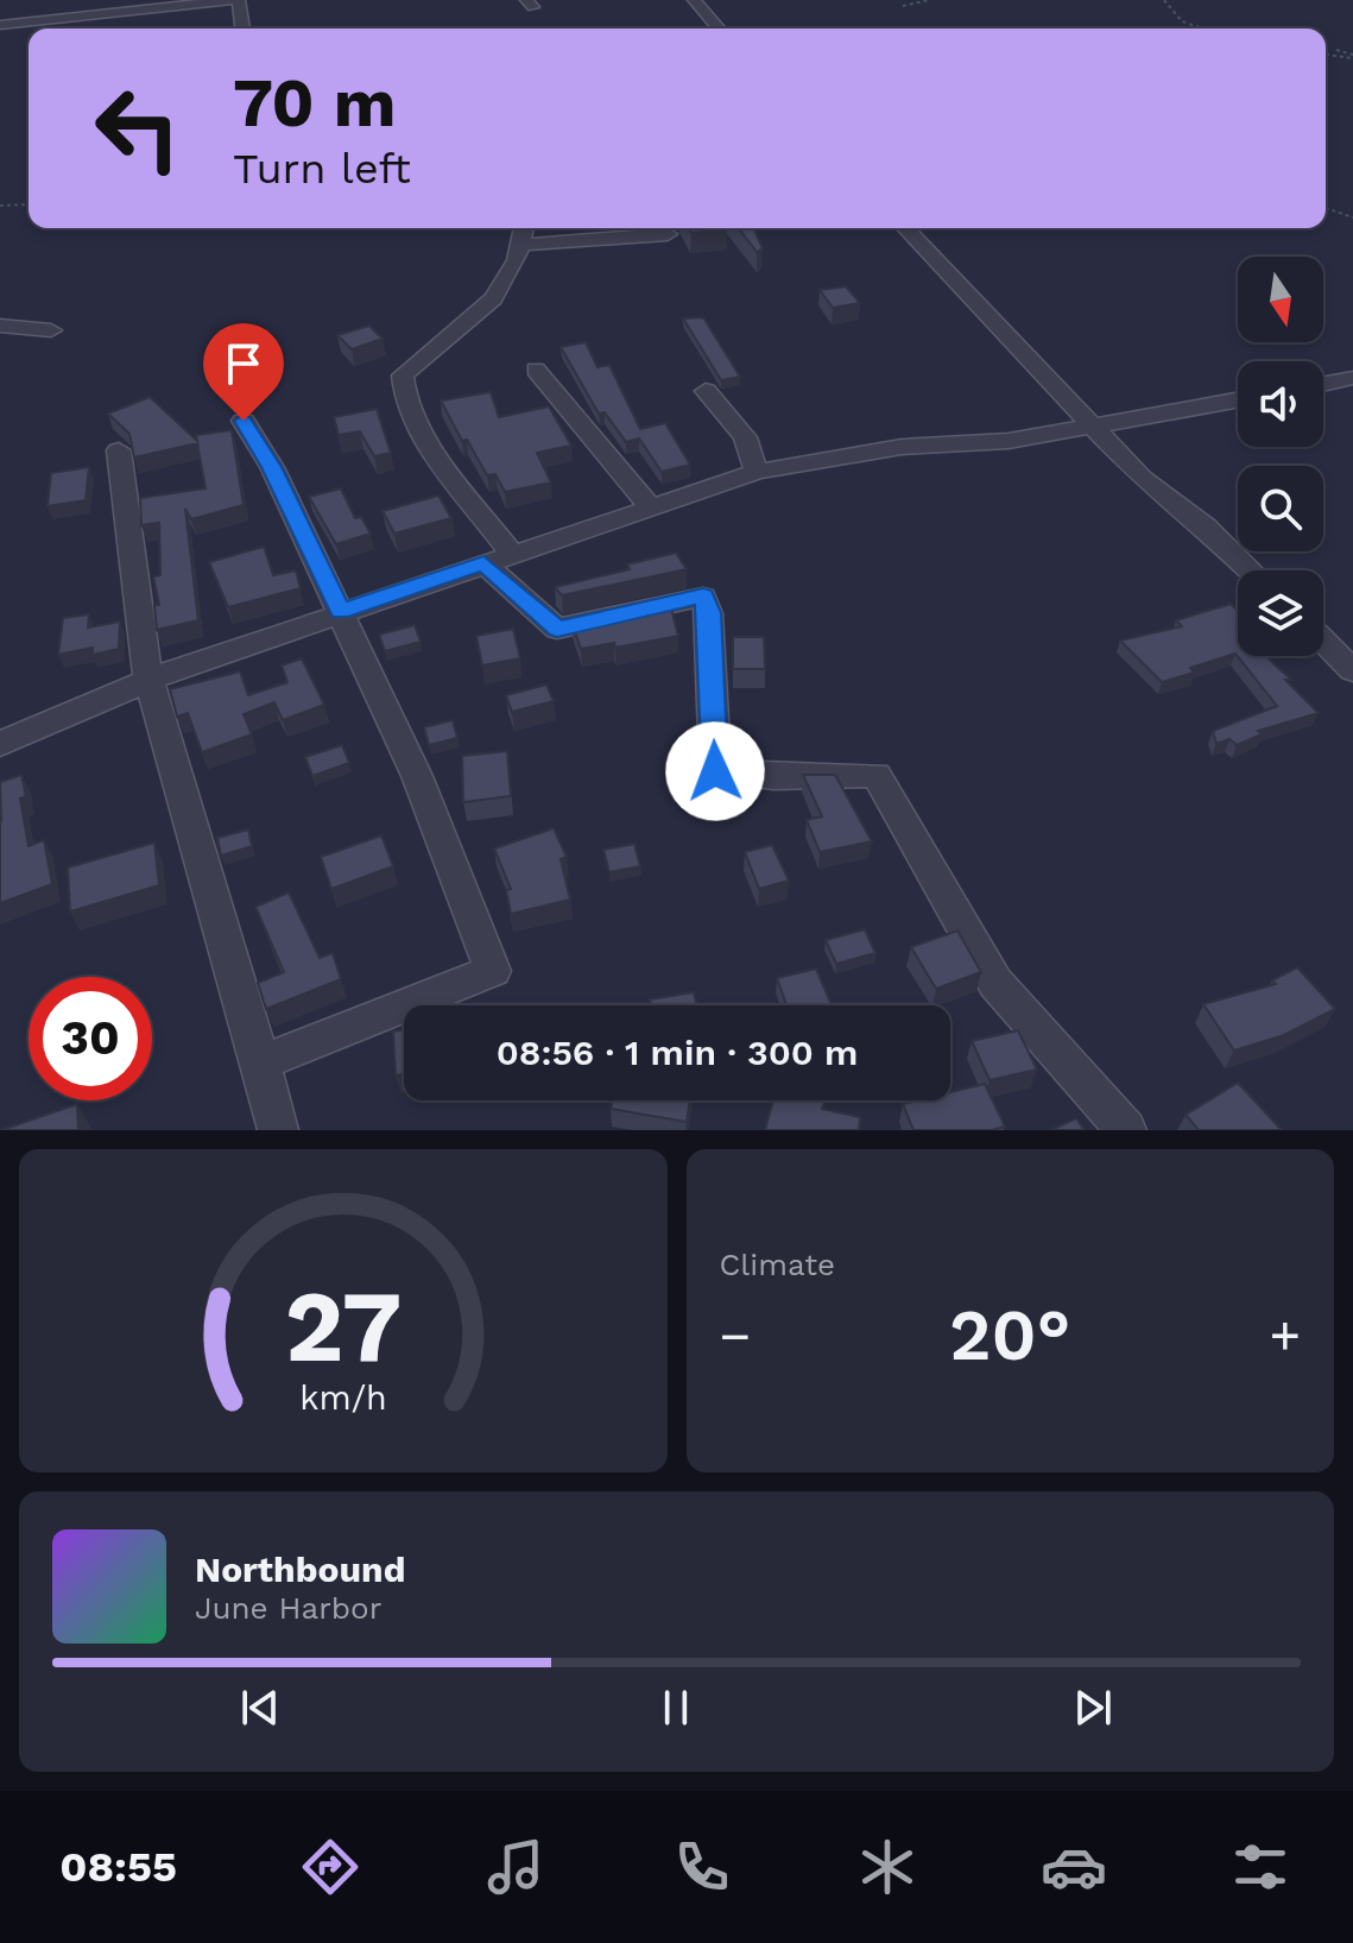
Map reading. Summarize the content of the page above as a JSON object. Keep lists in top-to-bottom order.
{
  "north": "bottom",
  "page": {
    "turn": ["70 m", "Turn left"],
    "limit": "30",
    "trip": "08:56 · 1 min · 300 m",
    "tile": "Climate",
    "heat": ["−", "20°", "+"],
    "song": ["Northbound", "June Harbor"],
    "tabs": "08:55",
    "gauge": ["27", "km/h"]
  }
}
